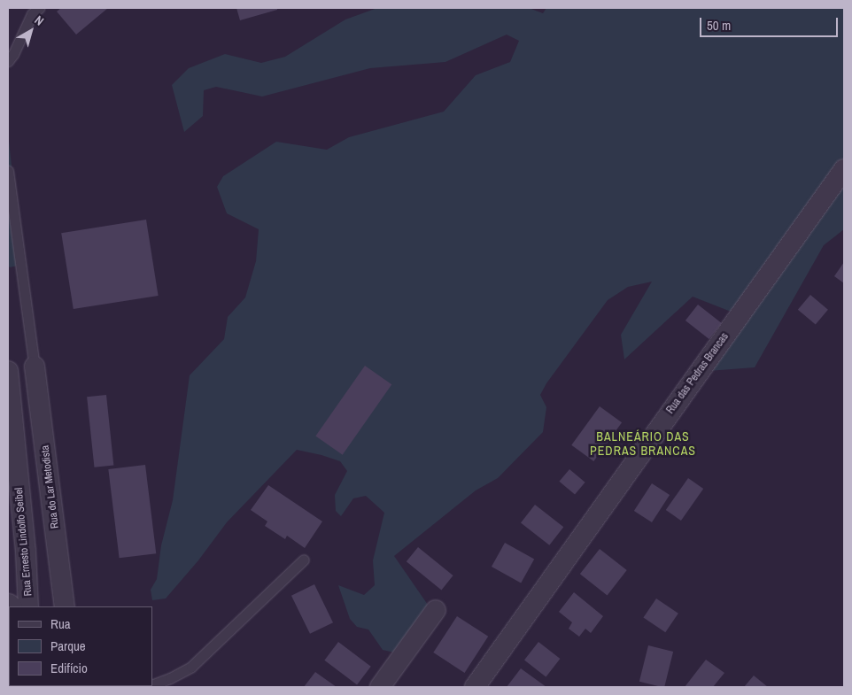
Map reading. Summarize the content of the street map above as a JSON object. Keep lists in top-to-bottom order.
{
  "streets": {
    "street": ["Rua das Pedras Brancas", "Rua do Lar Metodista", "Rua Ernesto Lindolfo Seibel"]
  },
  "districts": ["BALNEÁRIO DAS PEDRAS BRANCAS"],
  "legend": ["Rua", "Parque", "Edifício"],
  "scale_bar": "50 m",
  "north": "top right"
}
